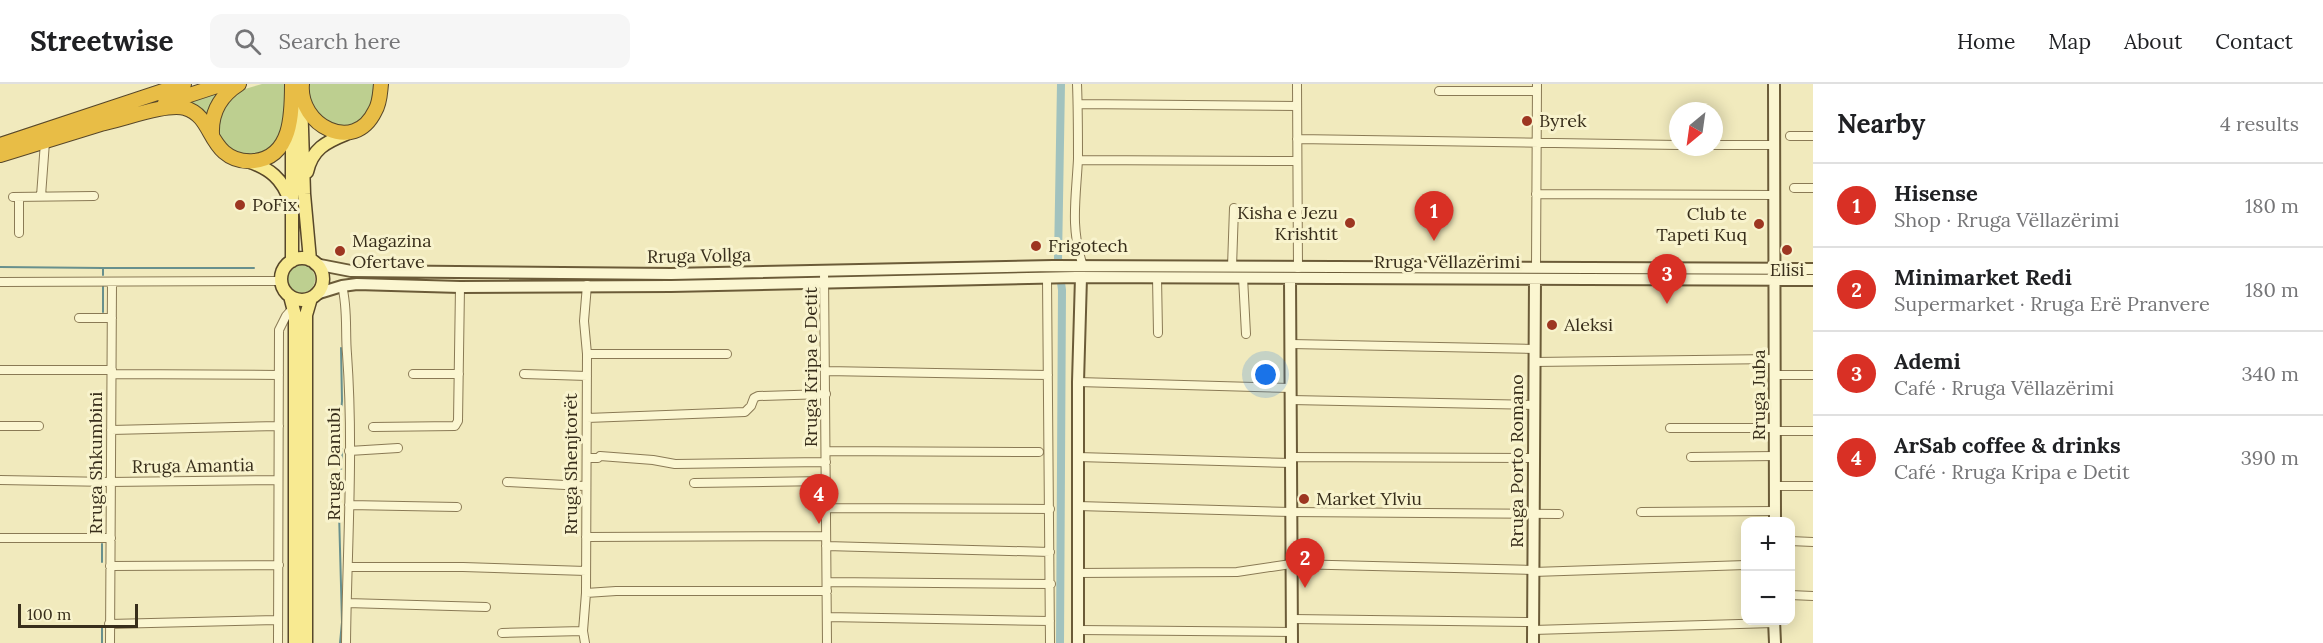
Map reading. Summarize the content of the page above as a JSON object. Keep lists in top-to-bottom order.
{
  "streets": {
    "main road": [
      "Rruga Vollga",
      "Rruga Vëllazërimi",
      "Rruga Juba",
      "Rruga Porto Romano"
    ],
    "street": [
      "Rruga Kripa e Detit",
      "Rruga Shkumbini",
      "Rruga Danubi",
      "Rruga Shenjtorët",
      "Rruga Amantia"
    ]
  },
  "crossings": [
    ["Rruga Vollga", "Rruga Vëllazërimi"],
    ["Rruga Vollga", "Rruga Kripa e Detit"],
    ["Rruga Vollga", "Rruga Danubi"],
    ["Rruga Vollga", "Rruga Shenjtorët"],
    ["Rruga Vëllazërimi", "Rruga Juba"],
    ["Rruga Vëllazërimi", "Rruga Porto Romano"],
    ["Rruga Shkumbini", "Rruga Amantia"]
  ],
  "places": [
    "Byrek",
    "PoFix",
    "Kisha e Jezu Krishtit",
    "Club te Tapeti Kuq",
    "Frigotech",
    "Elisi",
    "Magazina Ofertave",
    "Aleksi",
    "Market Ylviu"
  ],
  "scale_bar": "100 m",
  "north": "bottom left",
  "page": {
    "header": "Streetwise",
    "search": "Search here",
    "nav": [
      "Home",
      "Map",
      "About",
      "Contact"
    ],
    "heading": ["Nearby", "4 results"],
    "list": [
      {
        "mark": "1",
        "name": "Hisense",
        "note": "Shop · Rruga Vëllazërimi",
        "value": "180 m"
      },
      {
        "mark": "2",
        "name": "Minimarket Redi",
        "note": "Supermarket · Rruga Erë Pranvere",
        "value": "180 m"
      },
      {
        "mark": "3",
        "name": "Ademi",
        "note": "Café · Rruga Vëllazërimi",
        "value": "340 m"
      },
      {
        "mark": "4",
        "name": "ArSab coffee & drinks",
        "note": "Café · Rruga Kripa e Detit",
        "value": "390 m"
      }
    ],
    "pins": [
      "1",
      "3",
      "4",
      "2"
    ],
    "map_buttons": ["+", "−"],
    "scale": "100 m"
  }
}
